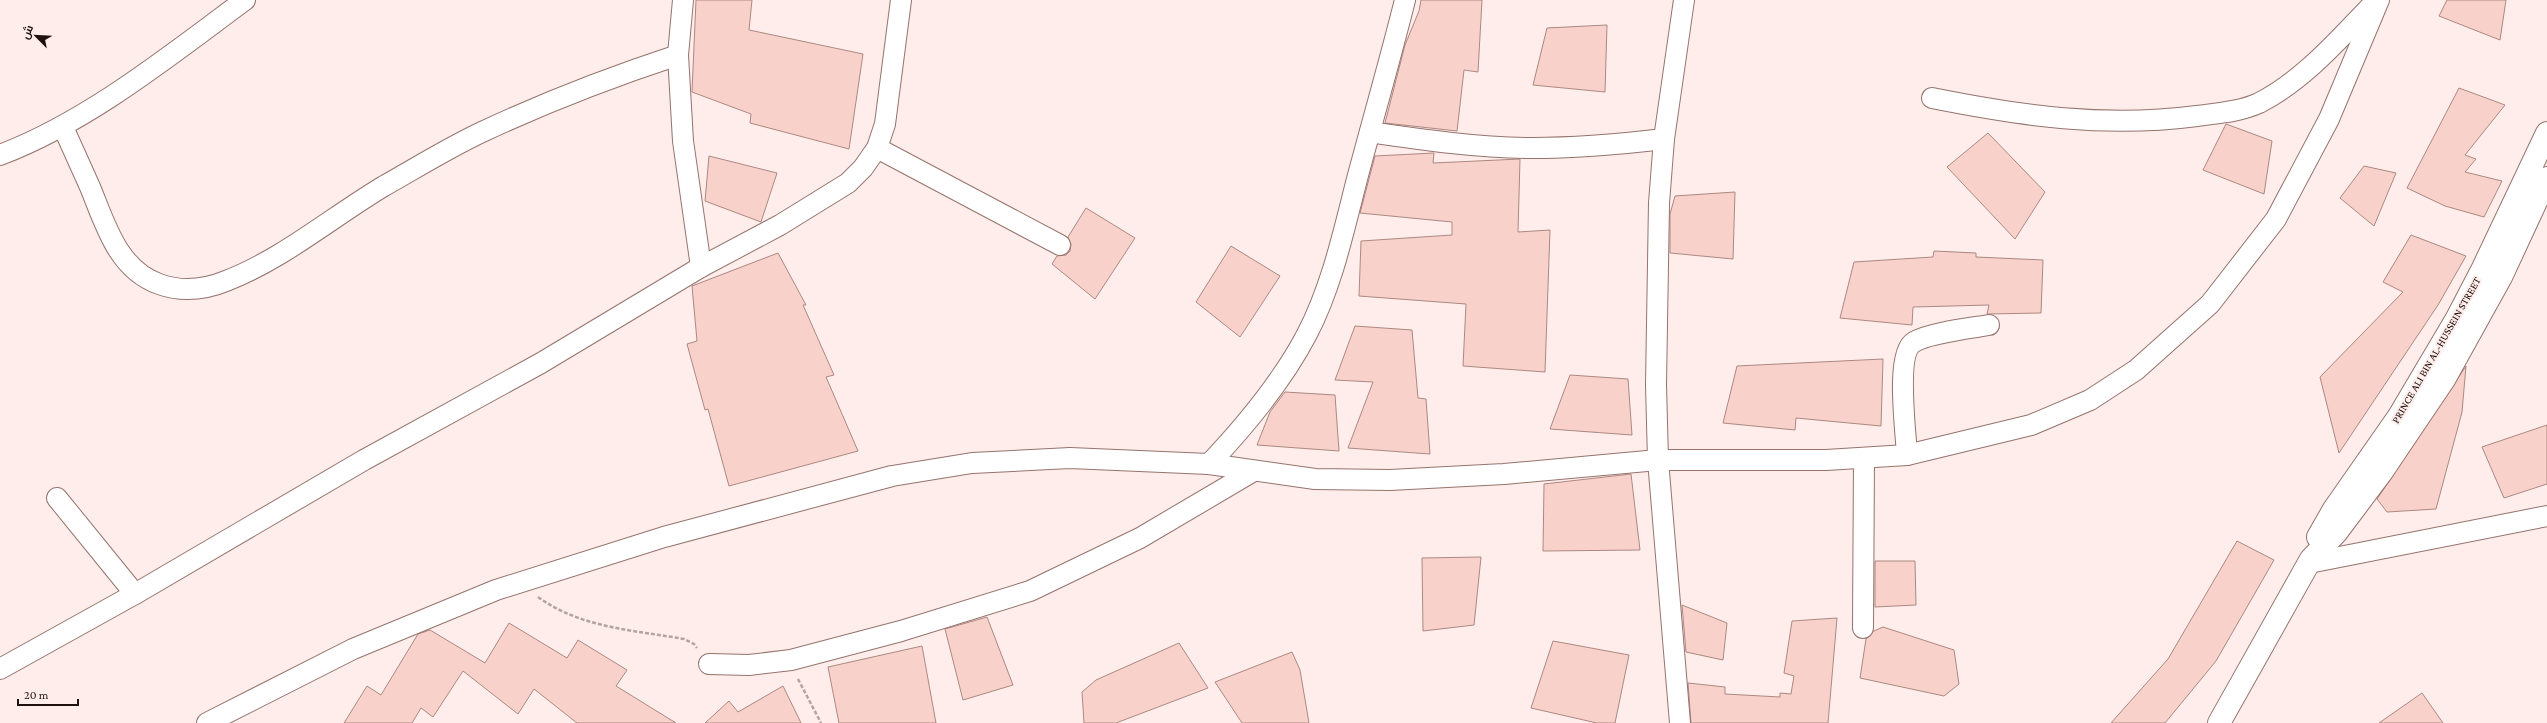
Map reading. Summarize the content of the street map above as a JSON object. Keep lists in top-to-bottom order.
{
  "streets": {
    "street": ["PRINCE ALI BIN AL-HUSSEIN STREET"]
  },
  "scale_bar": "20 m",
  "north": "top left"
}
